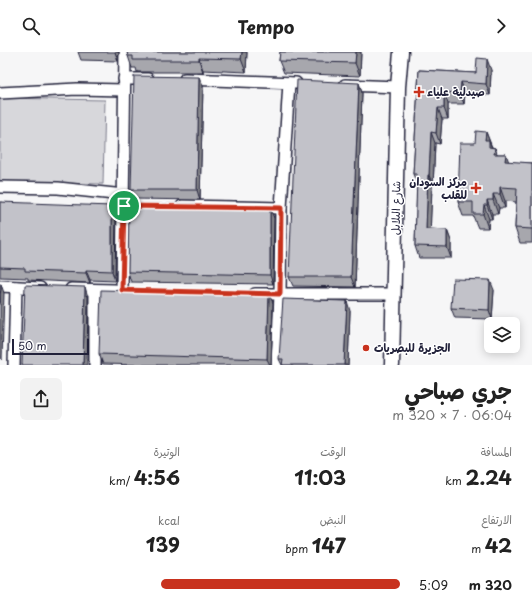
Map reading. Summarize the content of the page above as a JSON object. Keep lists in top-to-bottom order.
{
  "streets": {
    "street": ["شارع البلابل"]
  },
  "places": {
    "health": ["صيدلية علياء", "مركز السودان للقلب"],
    "other": ["الجزيرة للبصريات"]
  },
  "scale_bar": "50 m",
  "page": {
    "header": "Tempo",
    "scale": "50 m",
    "heading": ["جري صباحي", "06:04 · 7 × 320 m"],
    "stats": [
      ["المسافة", "2.24 km"],
      ["الوقت", "11:03"],
      ["الوتيرة", "4:56 /km"],
      ["الارتفاع", "42 m"],
      ["النبض", "147 bpm"],
      ["kcal", "139"]
    ],
    "list": [
      {
        "name": "320 m",
        "note": "5:09"
      }
    ]
  }
}
